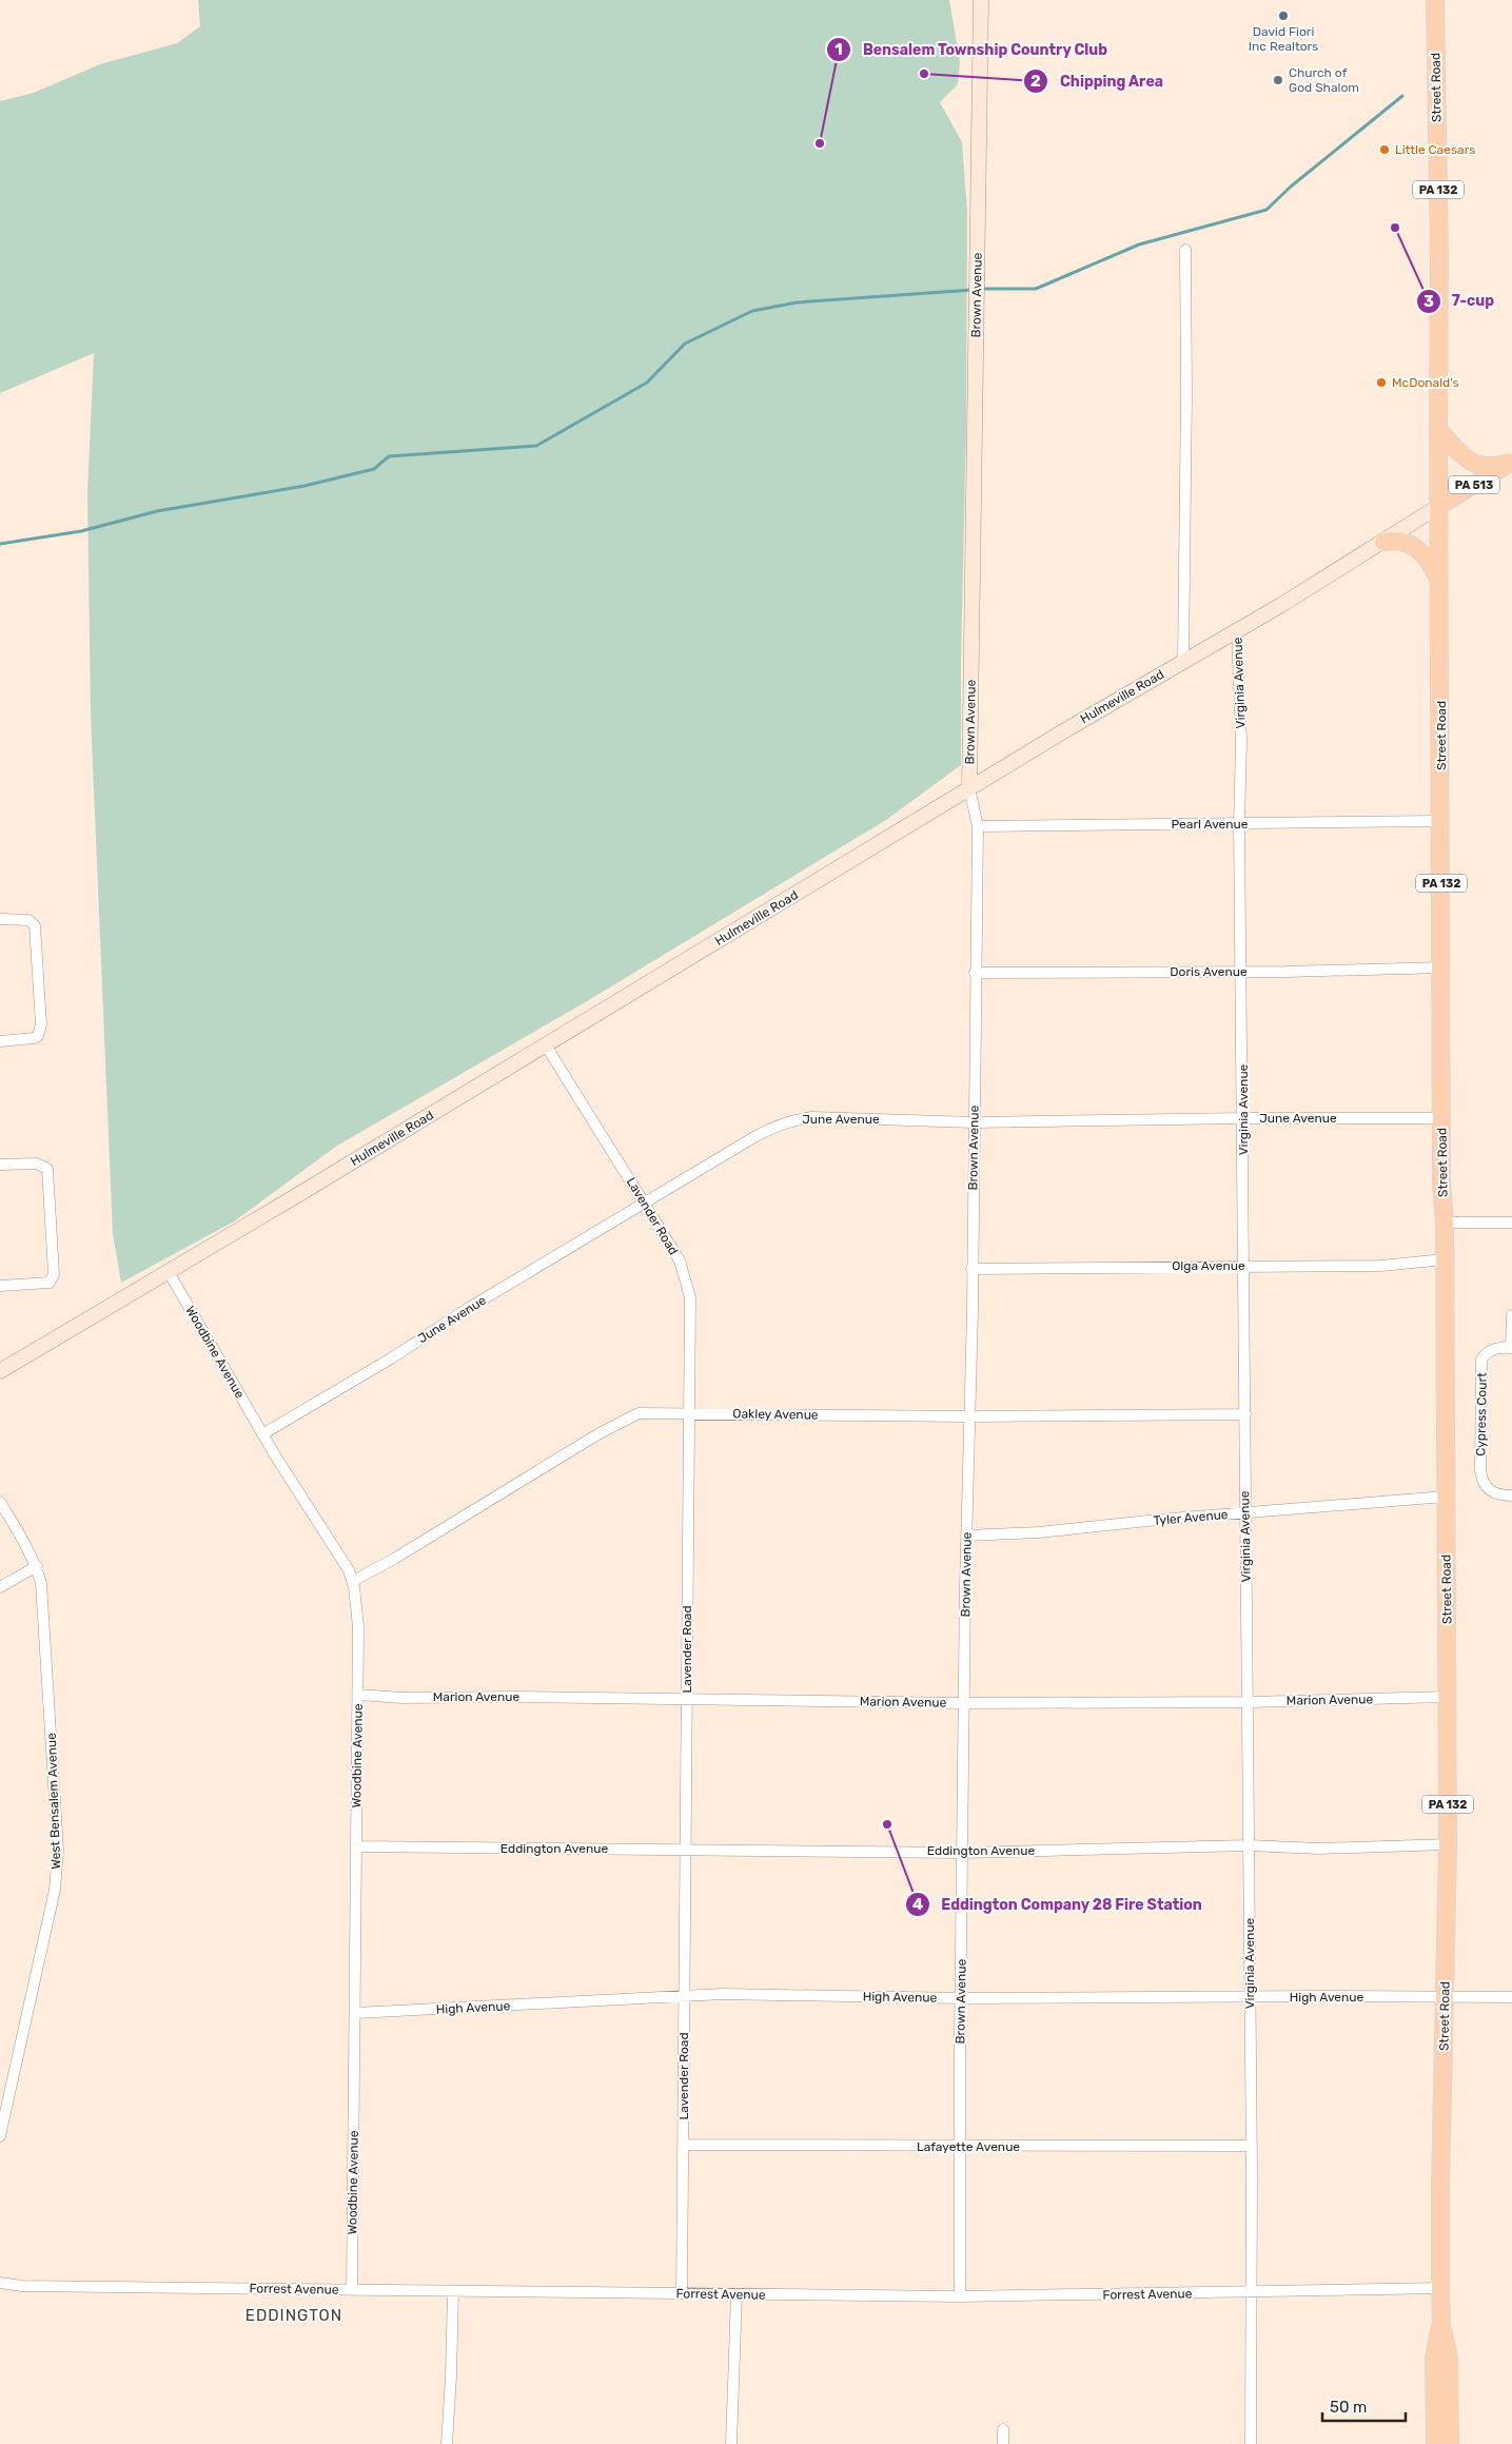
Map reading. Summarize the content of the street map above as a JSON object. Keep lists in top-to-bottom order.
{
  "streets": {
    "main road": [
      "Street Road",
      "PA 132",
      "Brown Avenue",
      "PA 513",
      "Hulmeville Road"
    ],
    "street": [
      "Virginia Avenue",
      "Pearl Avenue",
      "Doris Avenue",
      "June Avenue",
      "Lavender Road",
      "Olga Avenue",
      "Woodbine Avenue",
      "Oakley Avenue",
      "Cypress Court",
      "Tyler Avenue",
      "Marion Avenue",
      "West Bensalem Avenue",
      "Eddington Avenue",
      "High Avenue",
      "Lafayette Avenue",
      "Forrest Avenue"
    ]
  },
  "crossings": [
    ["Street Road", "Hulmeville Road"],
    ["Street Road", "Pearl Avenue"],
    ["Street Road", "Doris Avenue"],
    ["Street Road", "June Avenue"],
    ["Street Road", "Olga Avenue"],
    ["Street Road", "Tyler Avenue"],
    ["Street Road", "Marion Avenue"],
    ["Street Road", "Eddington Avenue"],
    ["Street Road", "High Avenue"],
    ["Street Road", "Forrest Avenue"],
    ["Brown Avenue", "Hulmeville Road"],
    ["Brown Avenue", "Pearl Avenue"],
    ["Brown Avenue", "Doris Avenue"],
    ["Brown Avenue", "June Avenue"],
    ["Brown Avenue", "Olga Avenue"],
    ["Brown Avenue", "Oakley Avenue"],
    ["Brown Avenue", "Tyler Avenue"],
    ["Brown Avenue", "Marion Avenue"],
    ["Brown Avenue", "Eddington Avenue"],
    ["Brown Avenue", "High Avenue"],
    ["Brown Avenue", "Lafayette Avenue"],
    ["Brown Avenue", "Forrest Avenue"],
    ["Virginia Avenue", "Hulmeville Road"],
    ["Virginia Avenue", "Pearl Avenue"],
    ["Virginia Avenue", "Doris Avenue"],
    ["Virginia Avenue", "June Avenue"],
    ["Virginia Avenue", "Olga Avenue"],
    ["Virginia Avenue", "Oakley Avenue"],
    ["Virginia Avenue", "Tyler Avenue"],
    ["Virginia Avenue", "Marion Avenue"],
    ["Virginia Avenue", "Eddington Avenue"],
    ["Virginia Avenue", "High Avenue"],
    ["Virginia Avenue", "Lafayette Avenue"],
    ["Virginia Avenue", "Forrest Avenue"],
    ["Hulmeville Road", "Lavender Road"],
    ["Hulmeville Road", "Woodbine Avenue"],
    ["June Avenue", "Lavender Road"],
    ["June Avenue", "Woodbine Avenue"],
    ["Lavender Road", "Oakley Avenue"],
    ["Lavender Road", "Marion Avenue"],
    ["Lavender Road", "Eddington Avenue"],
    ["Lavender Road", "High Avenue"],
    ["Lavender Road", "Lafayette Avenue"],
    ["Lavender Road", "Forrest Avenue"],
    ["Woodbine Avenue", "Oakley Avenue"],
    ["Woodbine Avenue", "Marion Avenue"],
    ["Woodbine Avenue", "Eddington Avenue"],
    ["Woodbine Avenue", "High Avenue"],
    ["Woodbine Avenue", "Forrest Avenue"]
  ],
  "districts": ["EDDINGTON"],
  "places": [
    "David Fiori Inc Realtors",
    "Chipping Area",
    "Church of God Shalom",
    "Bensalem Township Country Club",
    "Little Caesars",
    "7-cup",
    "McDonald's",
    "Eddington Company 28 Fire Station"
  ],
  "scale_bar": "50 m"
}
